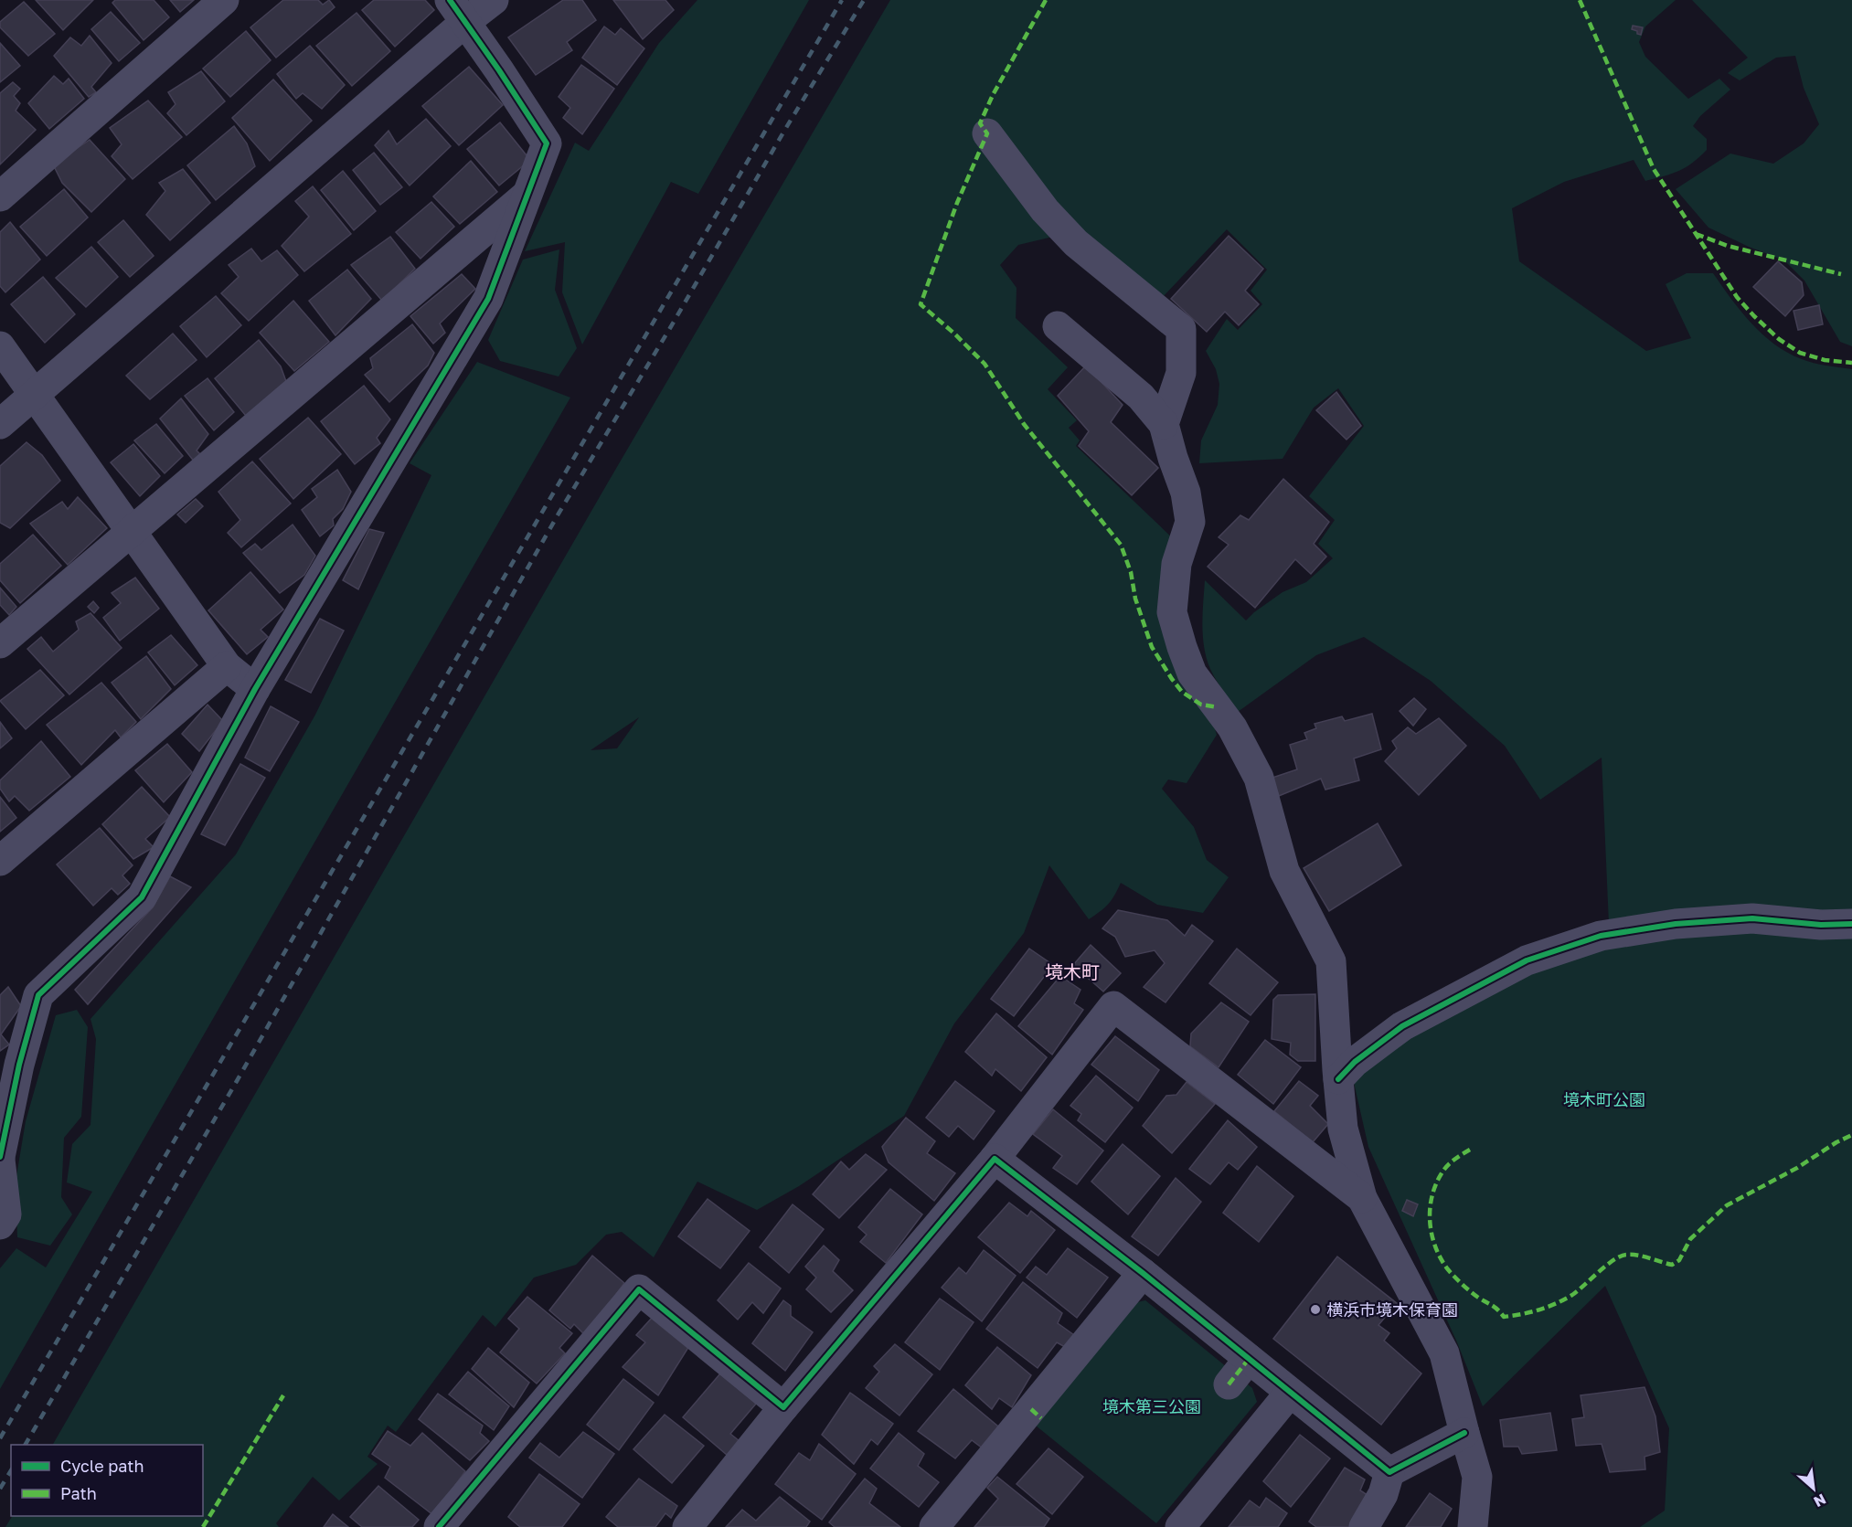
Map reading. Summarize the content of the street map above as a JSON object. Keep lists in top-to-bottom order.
{
  "districts": ["境木町"],
  "parks": ["境木町公園", "境木第三公園"],
  "places": ["横浜市境木保育園"],
  "legend": ["Cycle path", "Path"],
  "north": "bottom right"
}
